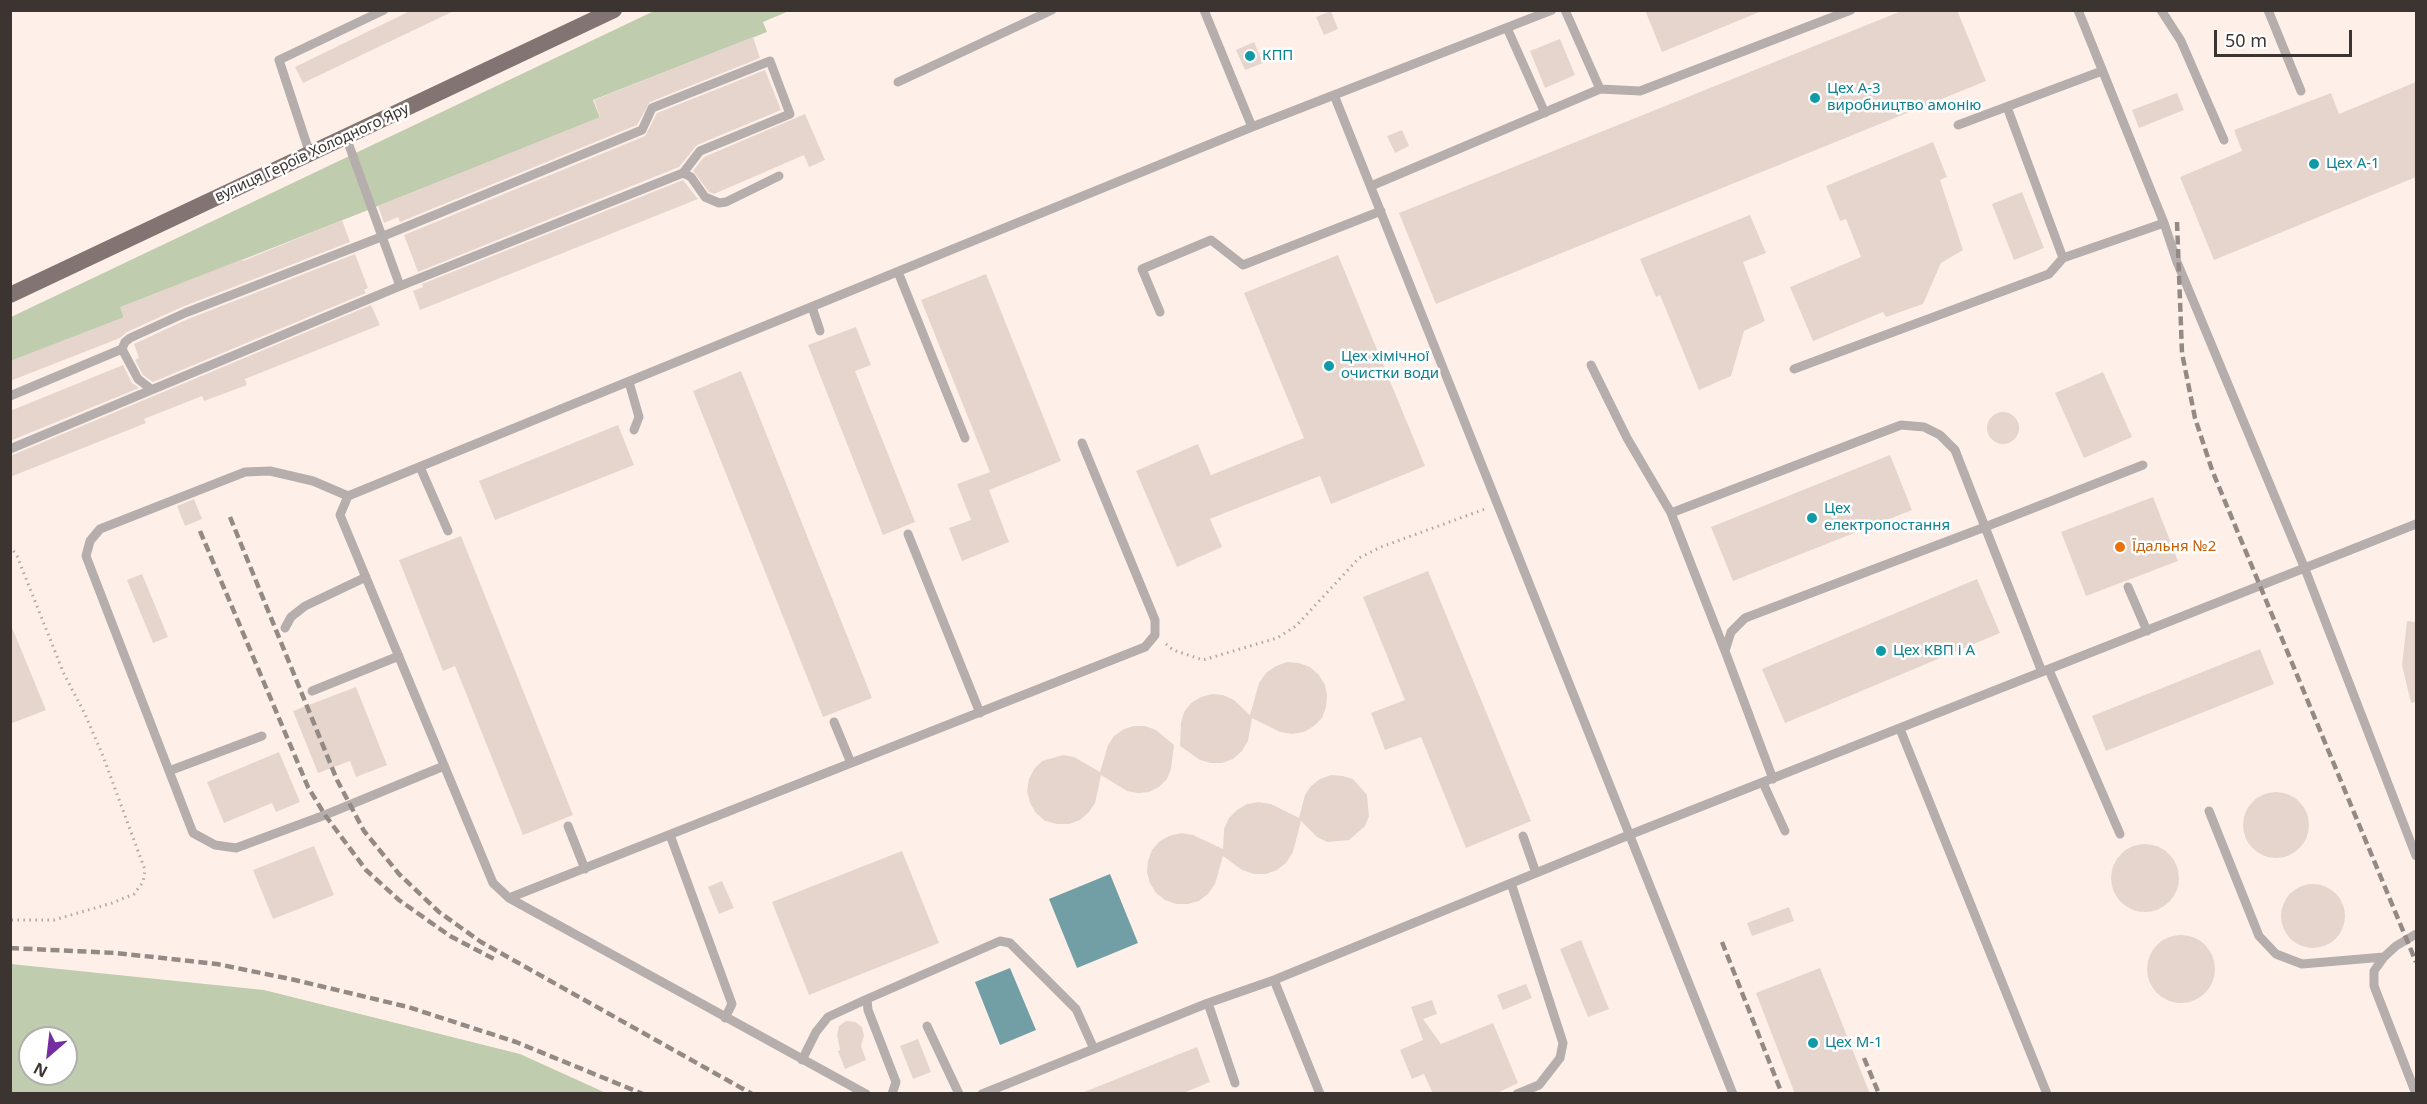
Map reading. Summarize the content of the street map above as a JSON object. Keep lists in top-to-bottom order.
{
  "streets": {
    "main road": ["вулиця Героїв Холодного Яру"]
  },
  "places": [
    "КПП",
    "Цех А-3 виробництво амонію",
    "Цех А-1",
    "Цех хімічної очистки води",
    "Цех електропостання",
    "Їдальня №2",
    "Цех КВП і А",
    "Цех М-1"
  ],
  "scale_bar": "50 m",
  "north": "bottom left"
}
